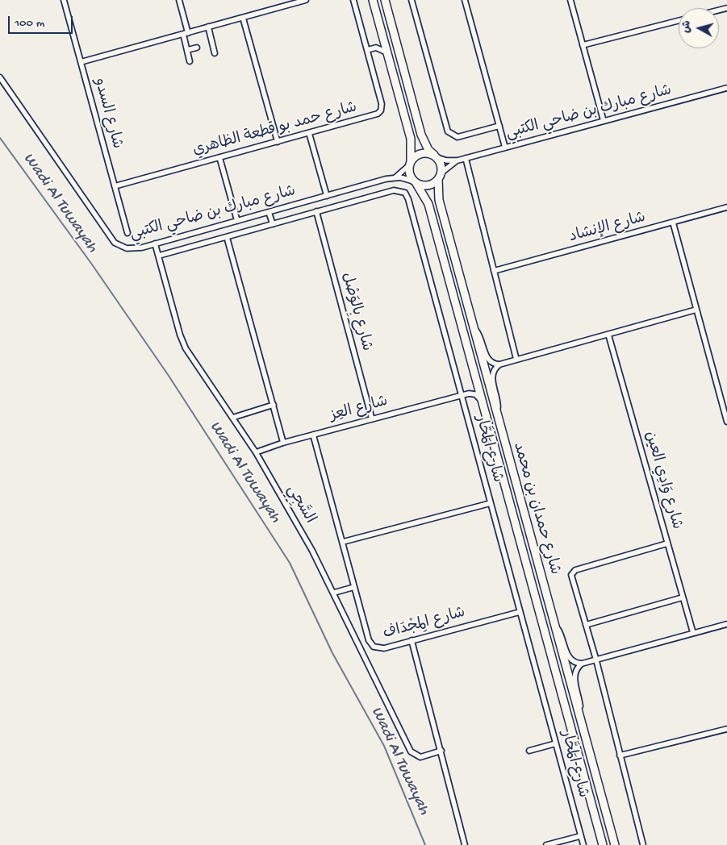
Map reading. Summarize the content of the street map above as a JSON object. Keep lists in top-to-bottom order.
{
  "streets": {
    "main road": ["شارع حمدان بن محمد"],
    "street": [
      "شارع مبارك بن ضاحي الكتبي",
      "شارع السدو",
      "شارع حمد بو قطعة الظاهري",
      "شارع الإنشاد",
      "شارع بِالوَصْل",
      "شارع العِز",
      "شارع المَحَّار",
      "شارع وَادِي العين",
      "السَّجِي",
      "شارع المِجْدَاف"
    ]
  },
  "crossings": [
    ["شارع مبارك بن ضاحي الكتبي", "السَّجِي"],
    ["شارع مبارك بن ضاحي الكتبي", "شارع حمدان بن محمد"],
    ["شارع السدو", "شارع حمد بو قطعة الظاهري"],
    ["شارع بِالوَصْل", "شارع العِز"],
    ["شارع بِالوَصْل", "شارع المَحَّار"],
    ["شارع العِز", "شارع المَحَّار"],
    ["شارع العِز", "السَّجِي"],
    ["شارع العِز", "شارع المِجْدَاف"],
    ["شارع المَحَّار", "السَّجِي"],
    ["شارع المَحَّار", "شارع المِجْدَاف"]
  ],
  "water": ["Wadi Al Tuwayah"],
  "scale_bar": "100 m",
  "north": "left"
}
